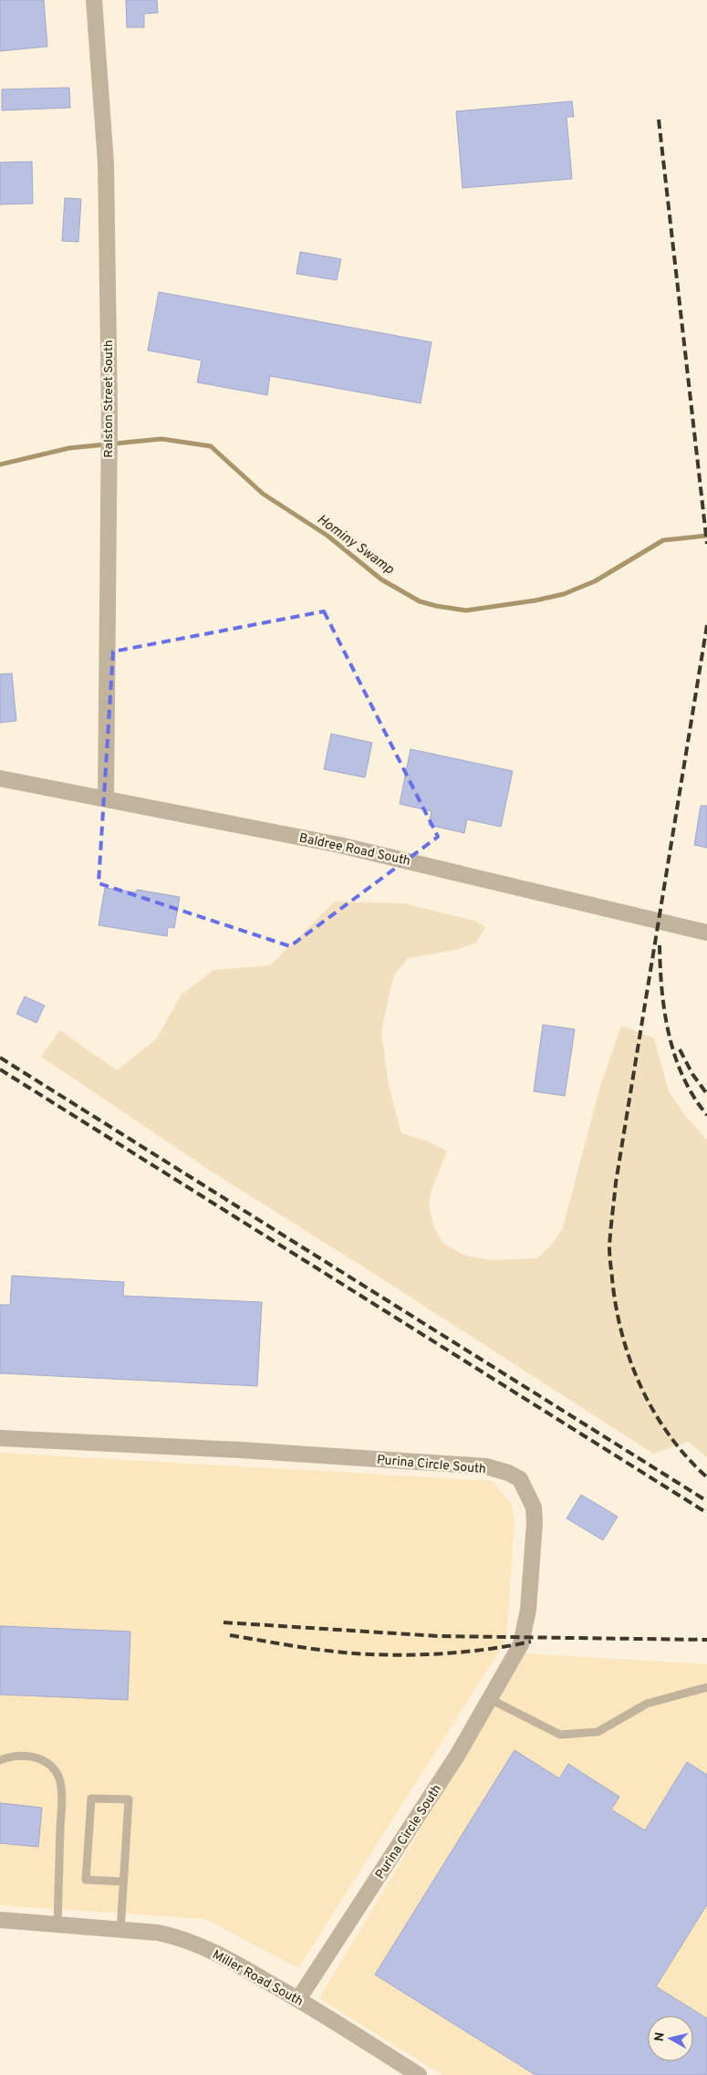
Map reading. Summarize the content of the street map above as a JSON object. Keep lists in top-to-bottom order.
{
  "streets": {
    "street": [
      "Ralston Street South",
      "Baldree Road South",
      "Purina Circle South",
      "Miller Road South"
    ]
  },
  "crossings": [
    ["Ralston Street South", "Baldree Road South"],
    ["Purina Circle South", "Miller Road South"]
  ],
  "water": ["Hominy Swamp"],
  "north": "left"
}
